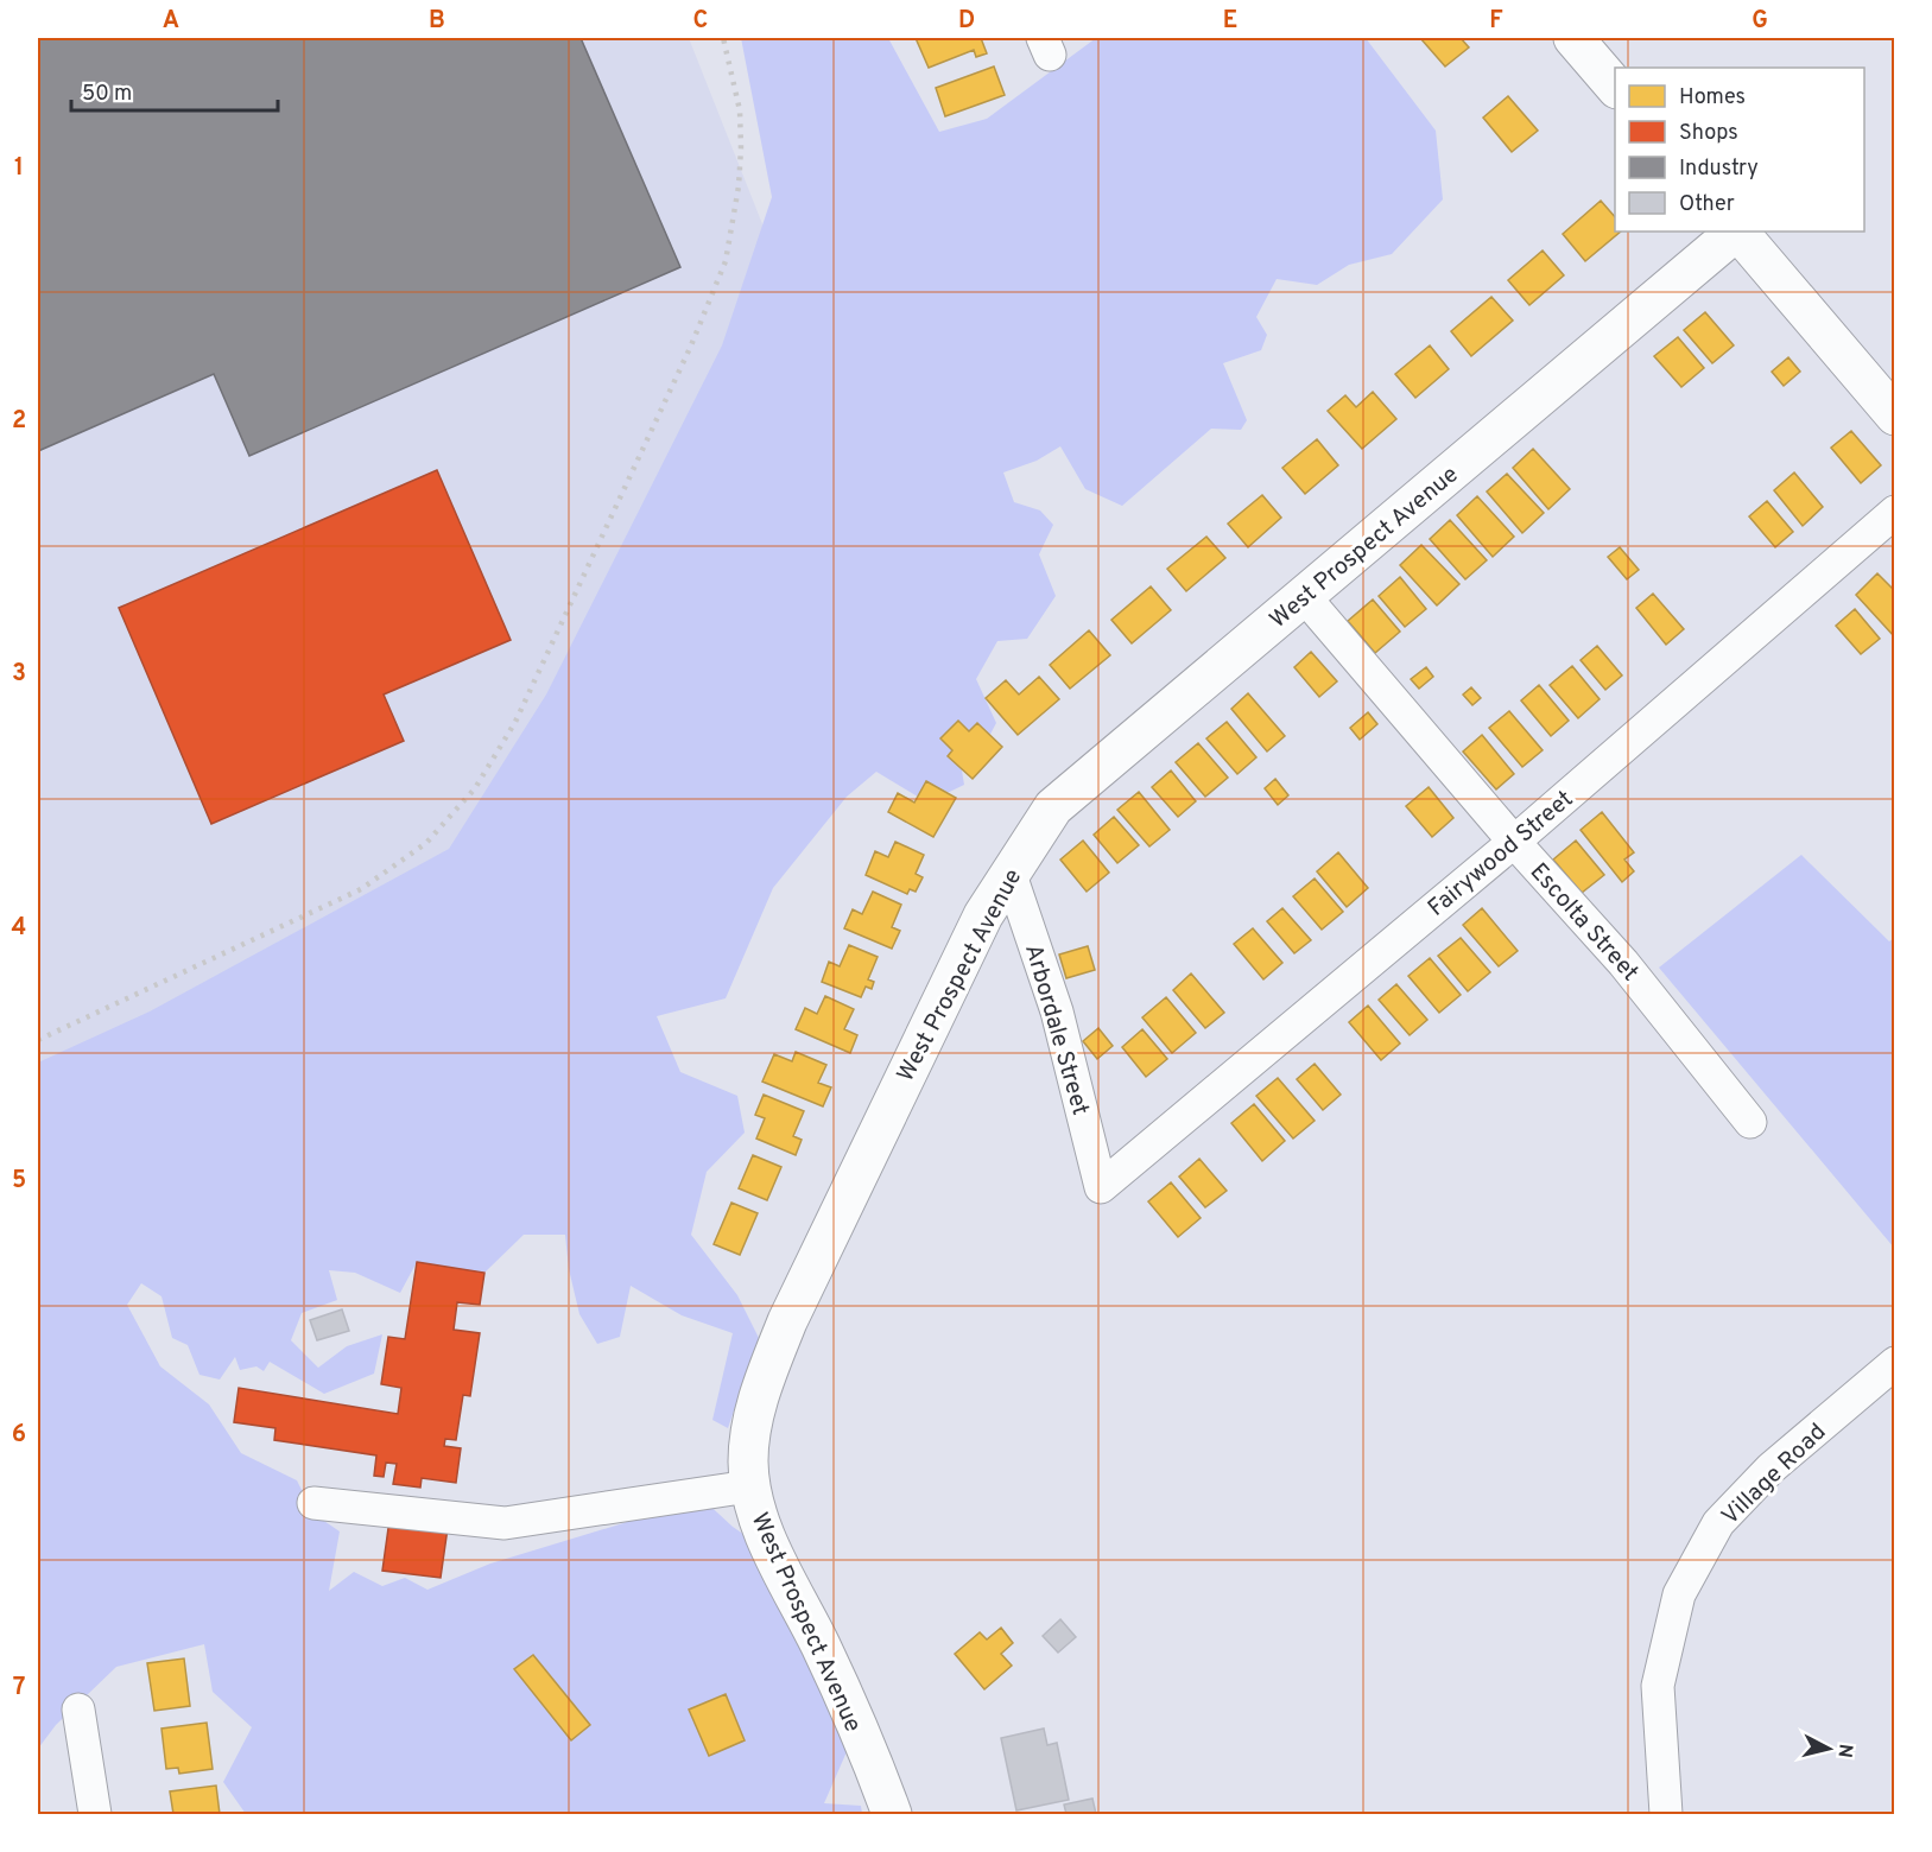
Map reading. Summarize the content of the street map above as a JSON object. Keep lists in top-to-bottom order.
{
  "streets": {
    "street": [
      "West Prospect Avenue",
      "Fairywood Street",
      "Escolta Street",
      "Arbordale Street",
      "Village Road"
    ]
  },
  "crossings": [
    ["West Prospect Avenue", "Escolta Street"],
    ["West Prospect Avenue", "Arbordale Street"],
    ["Fairywood Street", "Escolta Street"],
    ["Fairywood Street", "Arbordale Street"]
  ],
  "legend": [
    "Homes",
    "Shops",
    "Industry",
    "Other"
  ],
  "scale_bar": "50 m",
  "north": "right",
  "grid": {
    "columns": [
      "A",
      "B",
      "C",
      "D",
      "E",
      "F",
      "G"
    ],
    "rows": [
      "1",
      "2",
      "3",
      "4",
      "5",
      "6",
      "7"
    ]
  }
}
